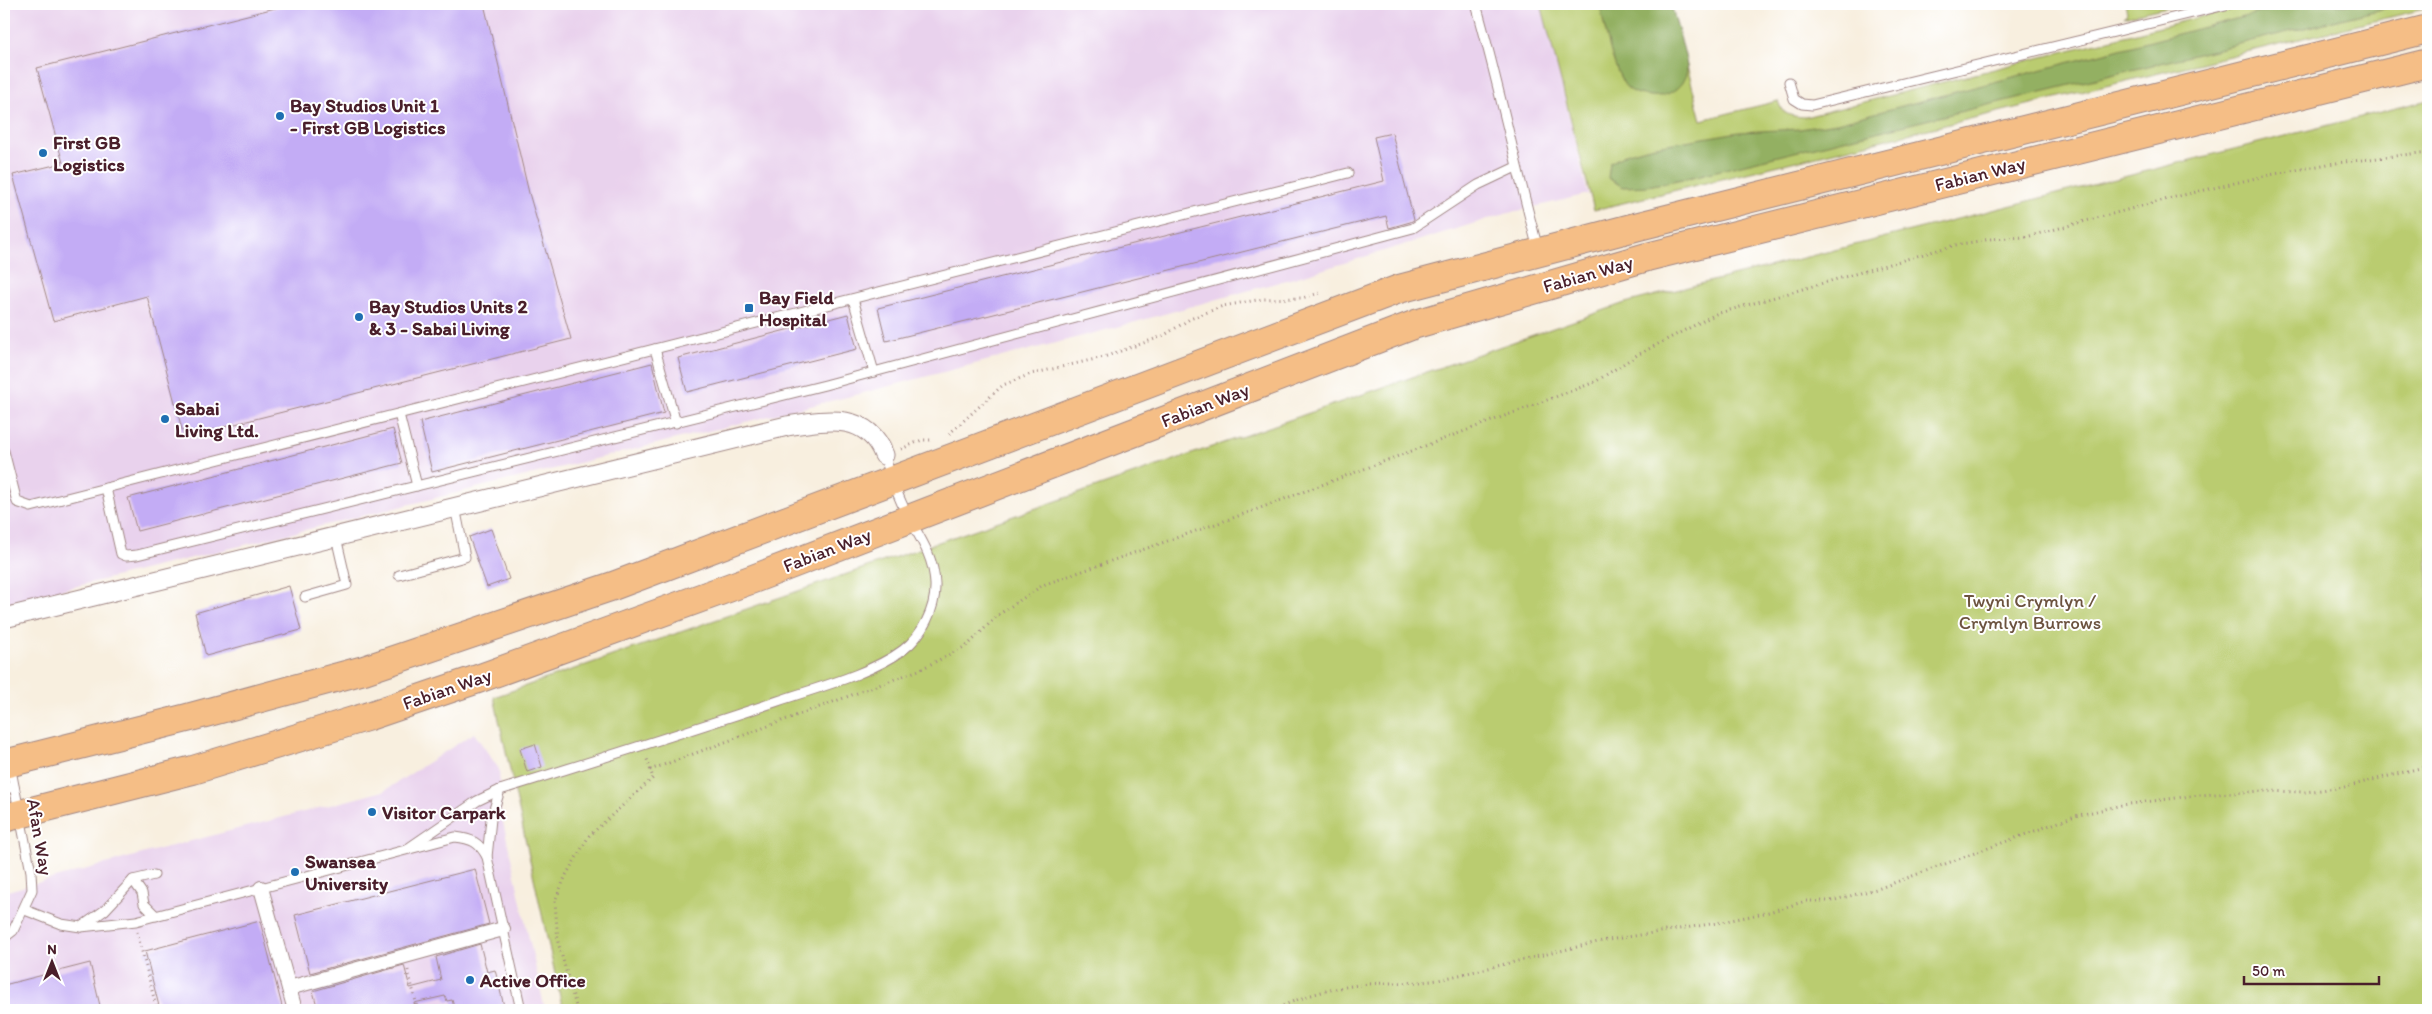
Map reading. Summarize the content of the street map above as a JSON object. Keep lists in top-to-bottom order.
{
  "streets": {
    "highway": ["Fabian Way"],
    "lane": ["Afan Way"]
  },
  "crossings": [
    ["Fabian Way", "Afan Way"]
  ],
  "parks": ["Twyni Crymlyn / Crymlyn Burrows"],
  "places": {
    "other": [
      "Bay Studios Unit 1 - First GB Logistics",
      "First GB Logistics",
      "Bay Studios Units 2 & 3 - Sabai Living",
      "Sabai Living Ltd.",
      "Visitor Carpark",
      "Swansea University",
      "Active Office"
    ],
    "transit": ["Bay Field Hospital"]
  },
  "scale_bar": "50 m",
  "north": "top"
}
